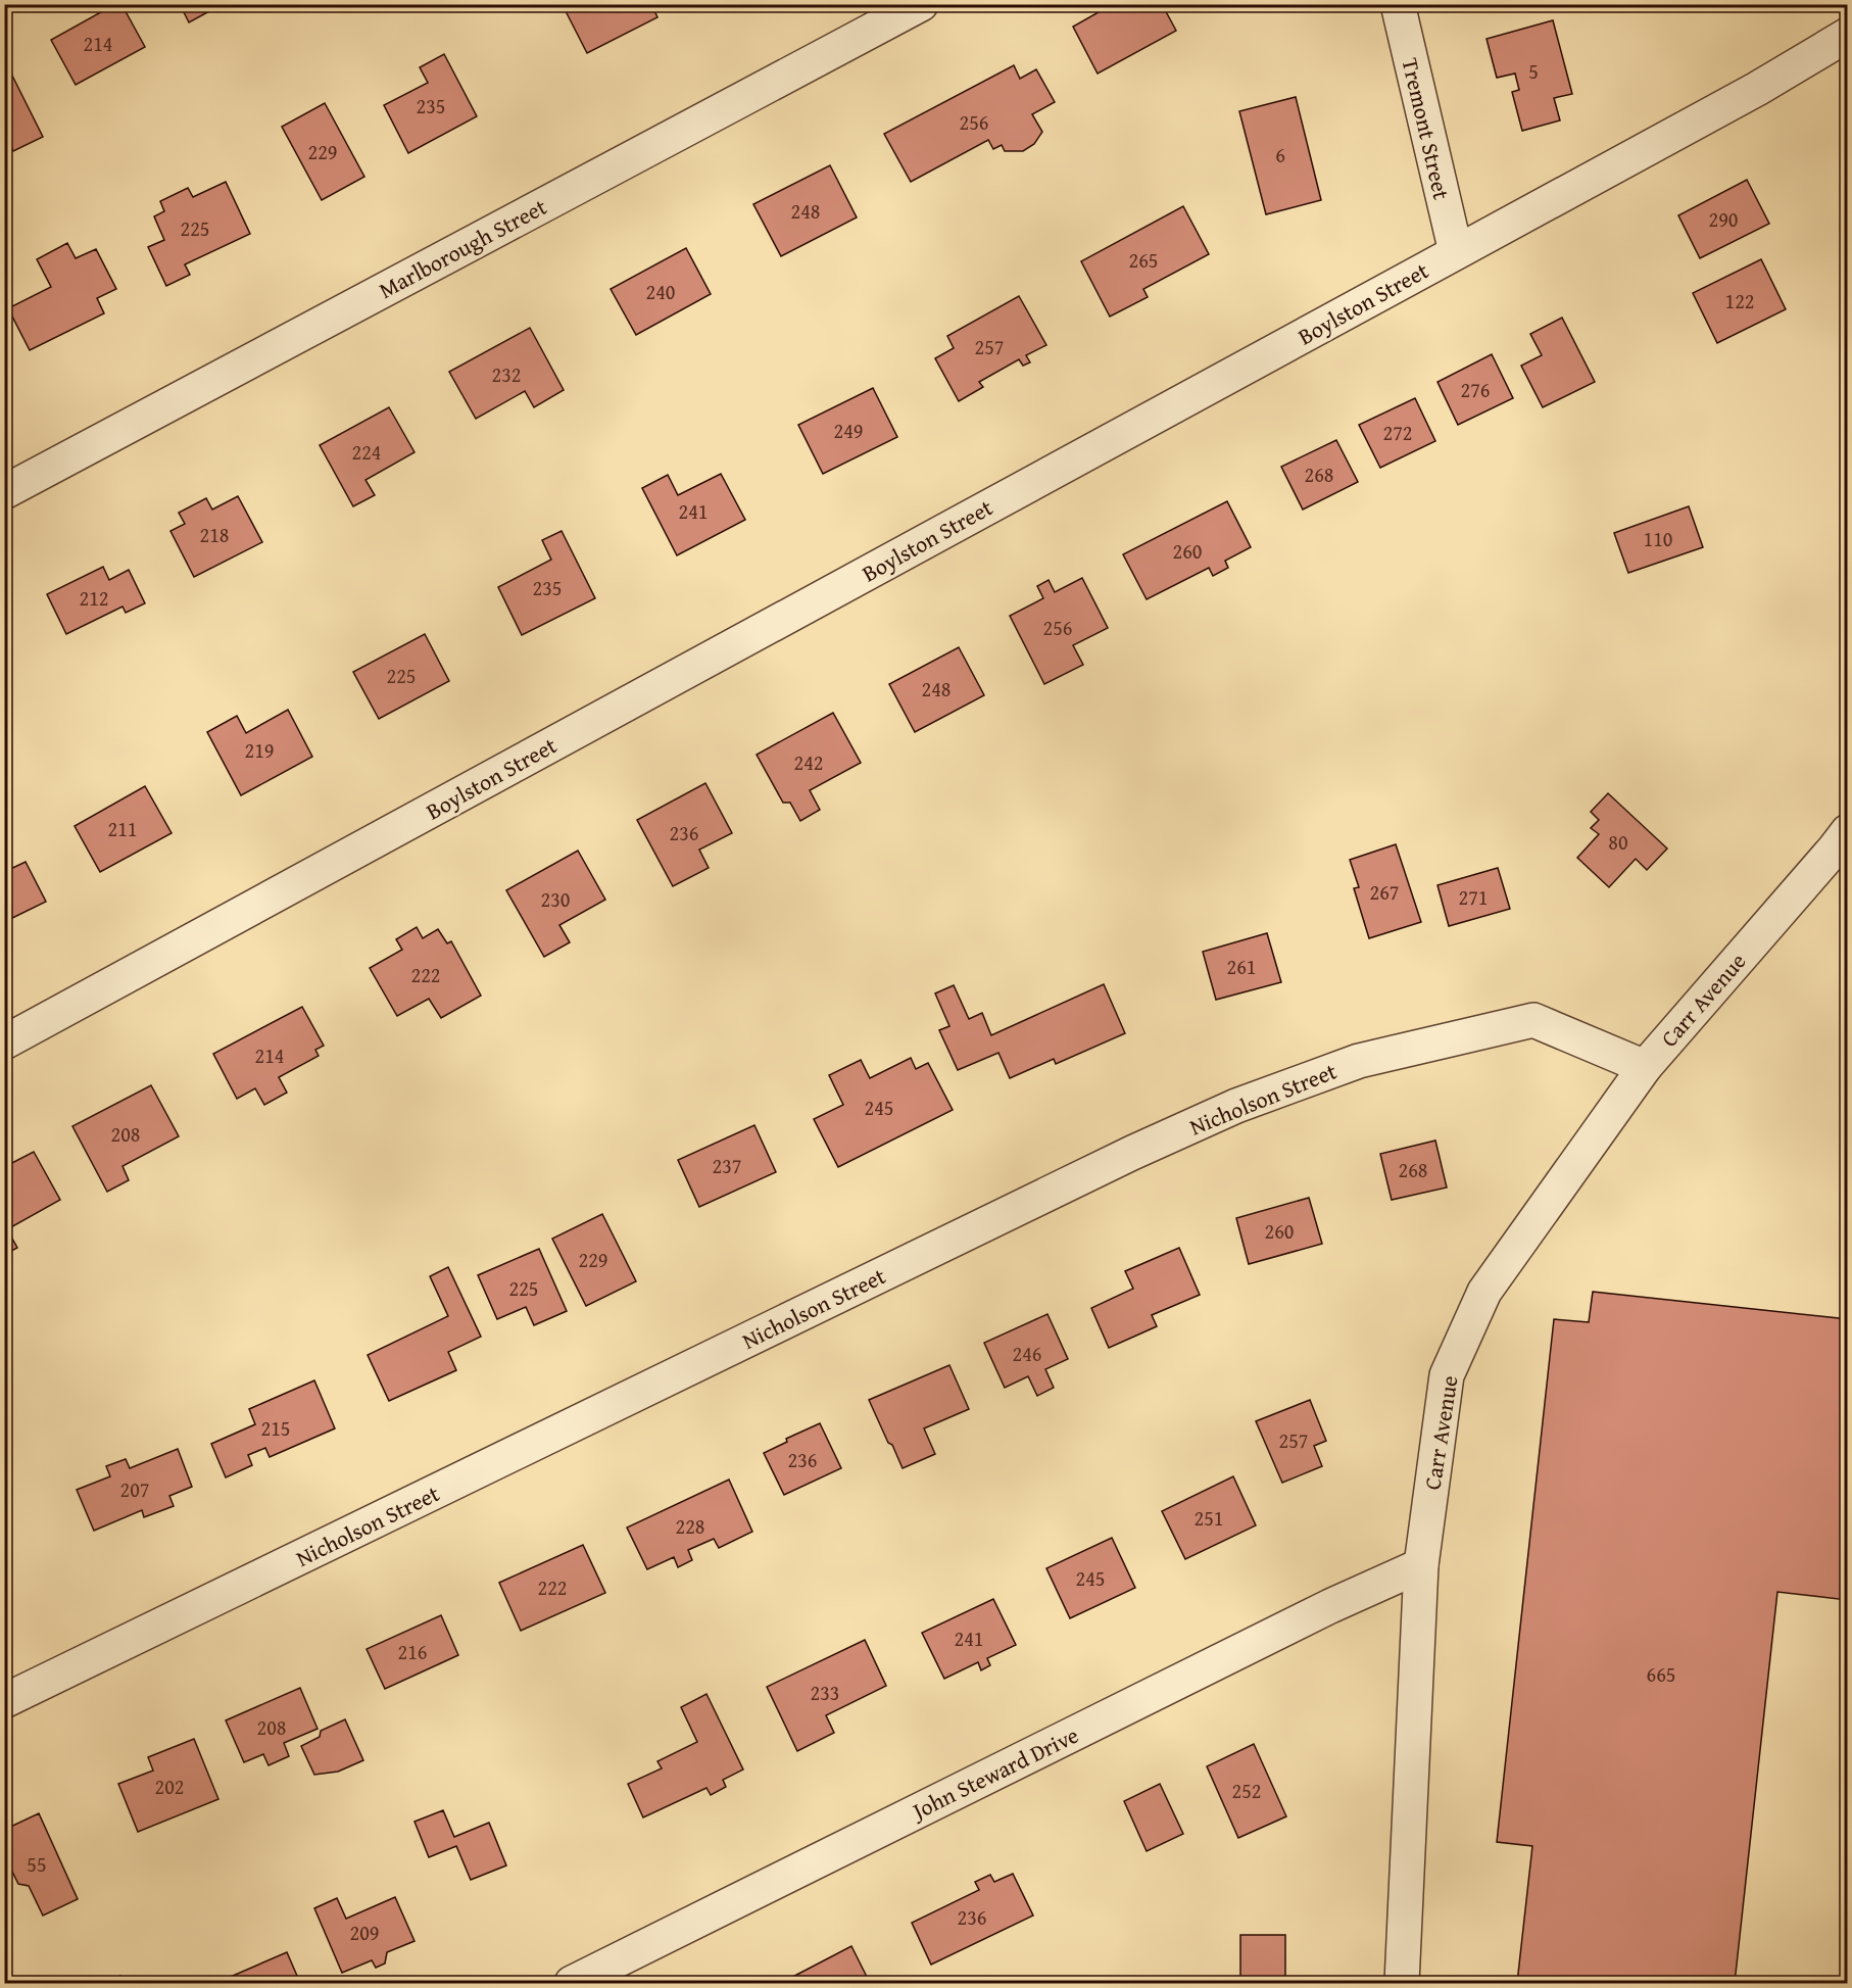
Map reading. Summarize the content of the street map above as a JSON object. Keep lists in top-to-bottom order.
{
  "streets": {
    "street": [
      "Tremont Street",
      "Marlborough Street",
      "Boylston Street",
      "Carr Avenue",
      "Nicholson Street",
      "John Steward Drive"
    ]
  },
  "crossings": [
    ["Tremont Street", "Boylston Street"],
    ["Carr Avenue", "Nicholson Street"],
    ["Carr Avenue", "John Steward Drive"]
  ],
  "house_numbers": [
    "214",
    "5",
    "235",
    "256",
    "229",
    "6",
    "248",
    "290",
    "225",
    "265",
    "240",
    "122",
    "257",
    "232",
    "276",
    "249",
    "272",
    "224",
    "268",
    "241",
    "218",
    "110",
    "260",
    "235",
    "212",
    "256",
    "225",
    "248",
    "219",
    "242",
    "211",
    "236",
    "80",
    "267",
    "271",
    "230",
    "261",
    "222",
    "214",
    "245",
    "208",
    "237",
    "268",
    "260",
    "229",
    "225",
    "246",
    "215",
    "257",
    "236",
    "207",
    "251",
    "228",
    "245",
    "222",
    "241",
    "216",
    "665",
    "233",
    "208",
    "202",
    "252",
    "55",
    "236",
    "209"
  ]
}
